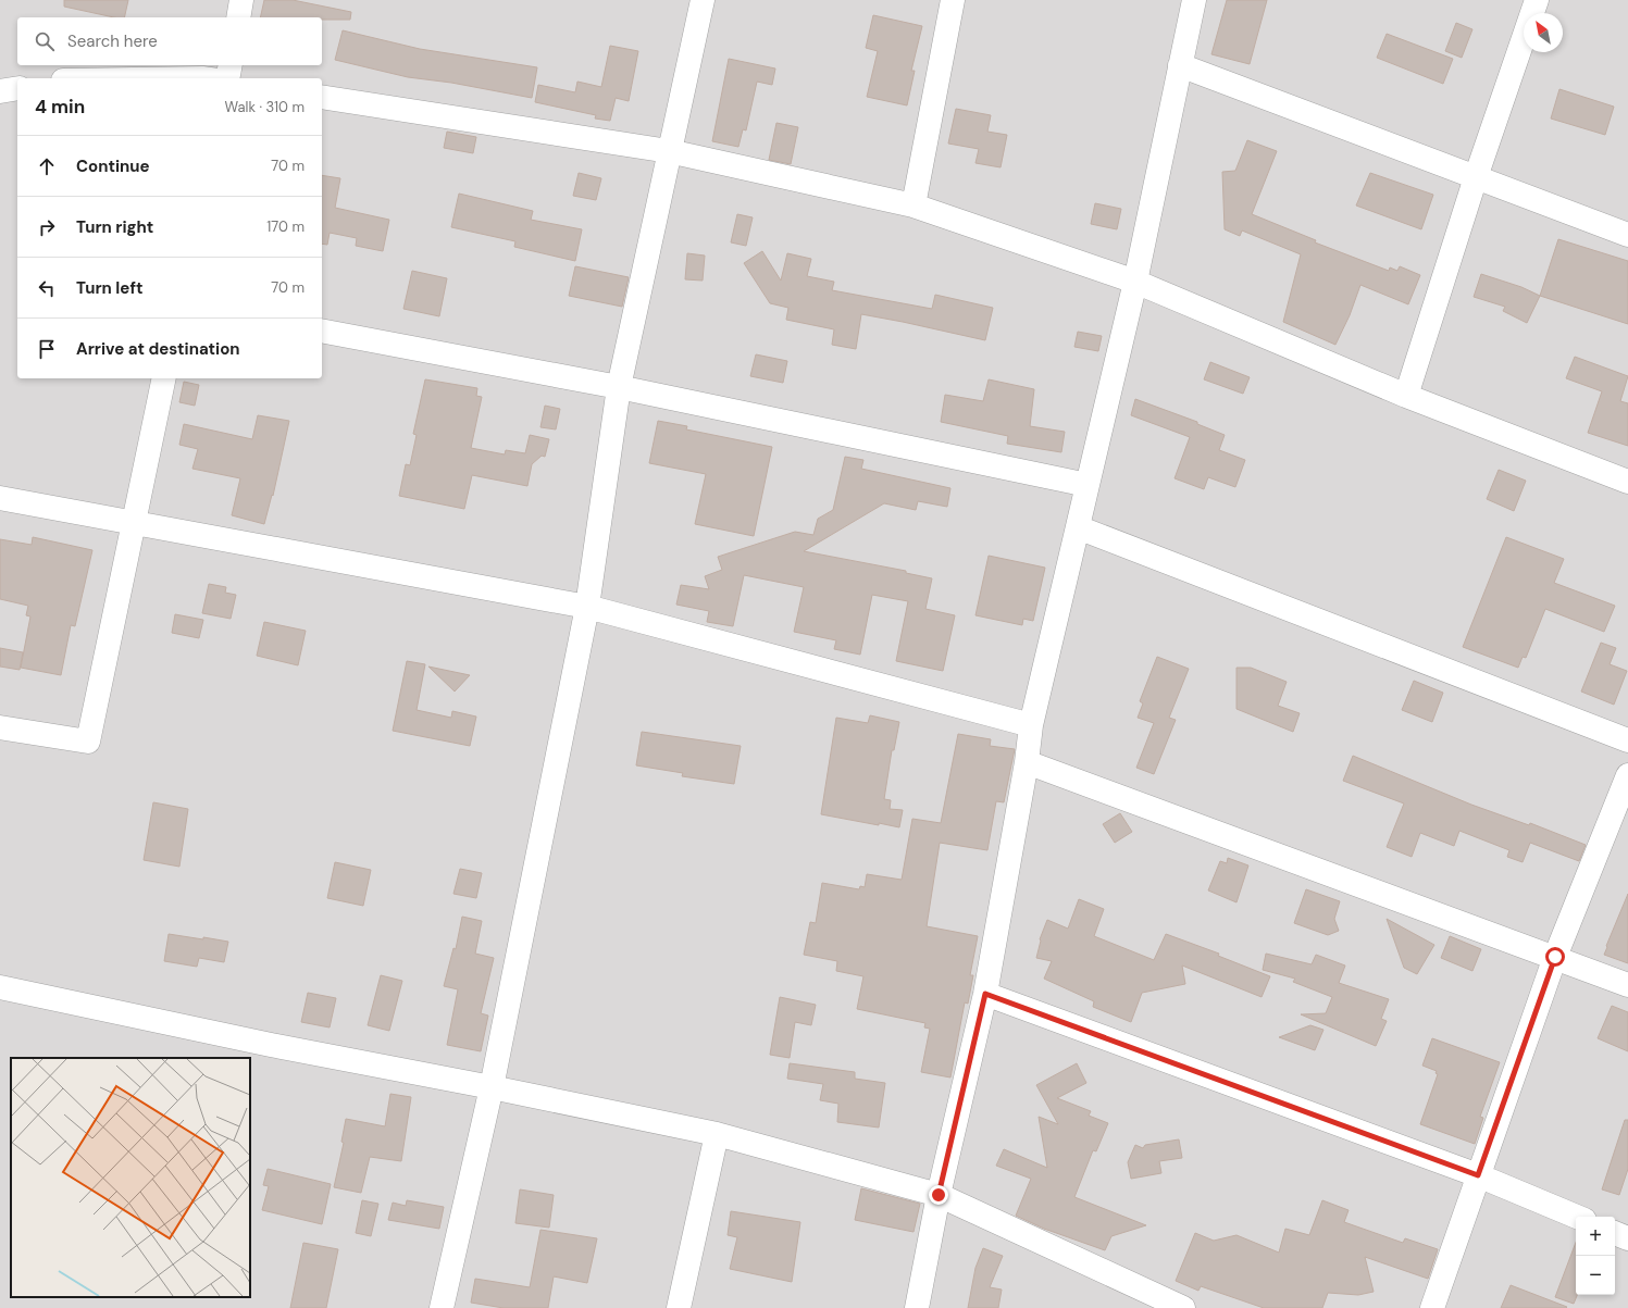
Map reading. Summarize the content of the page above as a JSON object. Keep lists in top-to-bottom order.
{
  "north": "top left",
  "page": {
    "search": "Search here",
    "heading": ["4 min", "Walk · 310 m"],
    "list": [
      ["Continue", "70 m"],
      ["Turn right", "170 m"],
      ["Turn left", "70 m"],
      "Arrive at destination"
    ],
    "map_buttons": ["+", "−"]
  }
}
